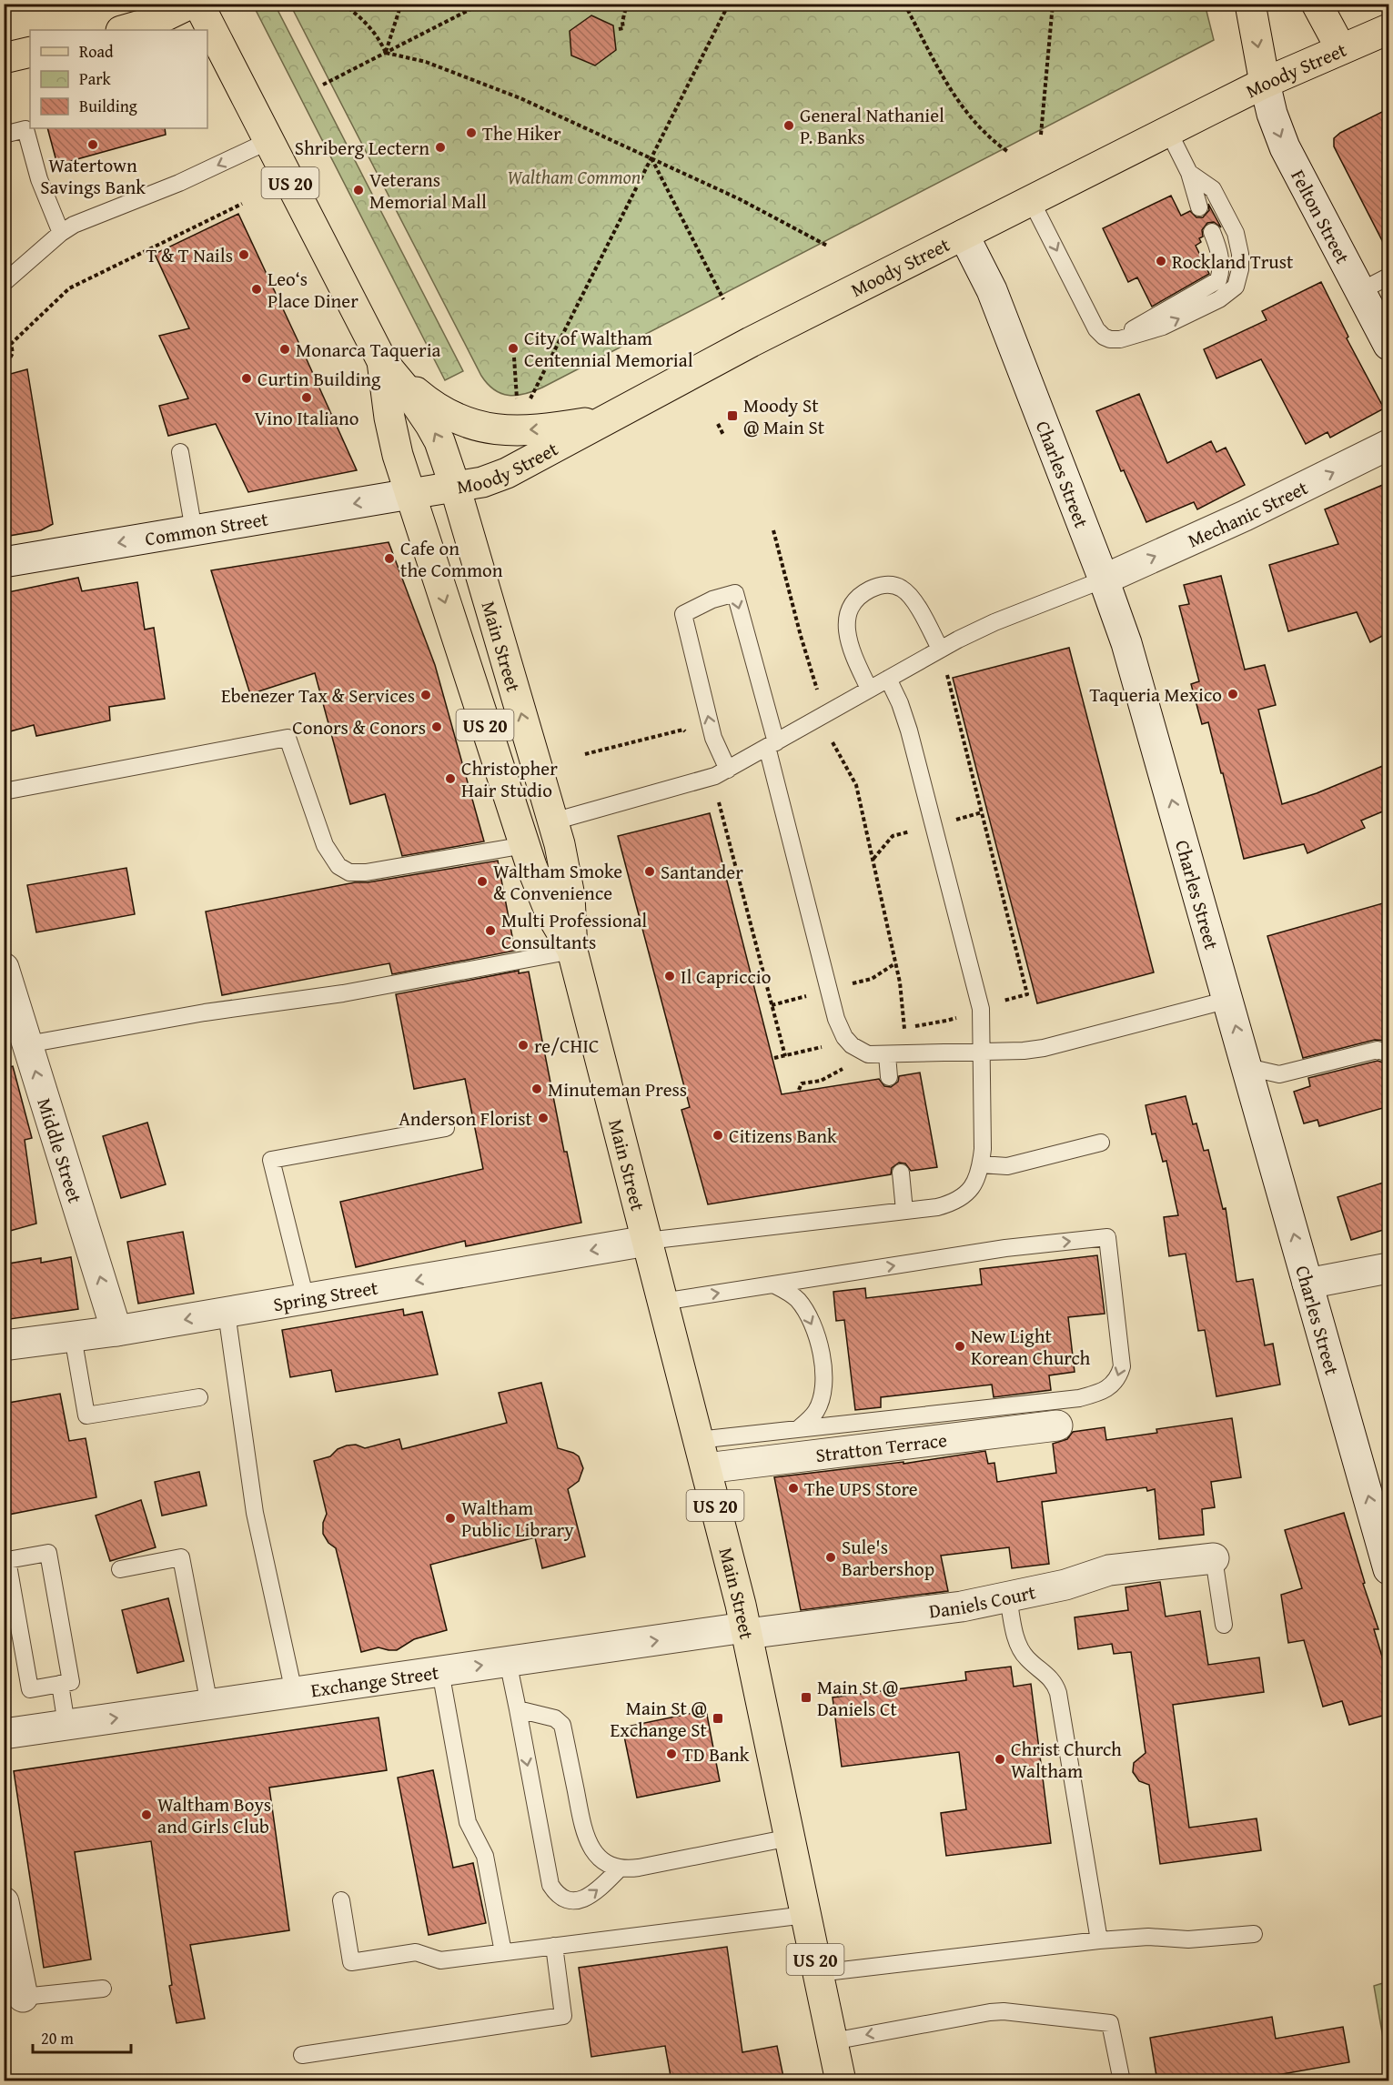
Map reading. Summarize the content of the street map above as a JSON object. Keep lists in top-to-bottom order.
{
  "streets": {
    "main road": ["Moody Street", "US 20", "Main Street"],
    "street": [
      "Felton Street",
      "Charles Street",
      "Mechanic Street",
      "Common Street",
      "Middle Street",
      "Spring Street",
      "Stratton Terrace",
      "Daniels Court",
      "Exchange Street"
    ]
  },
  "crossings": [
    ["Moody Street", "Felton Street"],
    ["Moody Street", "Charles Street"],
    ["Moody Street", "Common Street"],
    ["Moody Street", "Main Street"],
    ["Charles Street", "Mechanic Street"],
    ["Common Street", "Main Street"],
    ["Main Street", "Spring Street"],
    ["Main Street", "Stratton Terrace"],
    ["Main Street", "Daniels Court"],
    ["Main Street", "Exchange Street"],
    ["Middle Street", "Spring Street"],
    ["Daniels Court", "Exchange Street"]
  ],
  "one_way": [
    "Felton Street",
    "Charles Street",
    "Mechanic Street",
    "Common Street",
    "Middle Street",
    "Spring Street",
    "Exchange Street"
  ],
  "parks": ["Waltham Common"],
  "places": {
    "other": [
      "General Nathaniel P. Banks",
      "The Hiker",
      "Watertown Savings Bank",
      "Shriberg Lectern",
      "Veterans Memorial Mall",
      "T & T Nails",
      "Rockland Trust",
      "Leo‘s Place Diner",
      "City of Waltham Centennial Memorial",
      "Monarca Taqueria",
      "Curtin Building",
      "Vino Italiano",
      "Cafe on the Common",
      "Taqueria Mexico",
      "Ebenezer Tax & Services",
      "Conors & Conors",
      "Christopher Hair Studio",
      "Santander",
      "Waltham Smoke & Convenience",
      "Multi Professional Consultants",
      "Il Capriccio",
      "re/CHIC",
      "Minuteman Press",
      "Anderson Florist",
      "Citizens Bank",
      "New Light Korean Church",
      "The UPS Store",
      "Waltham Public Library",
      "Sule's Barbershop",
      "TD Bank",
      "Christ Church Waltham",
      "Waltham Boys and Girls Club"
    ],
    "transit": ["Moody St @ Main St", "Main St @ Daniels Ct", "Main St @ Exchange St"]
  },
  "legend": ["Road", "Park", "Building"],
  "scale_bar": "20 m"
}
